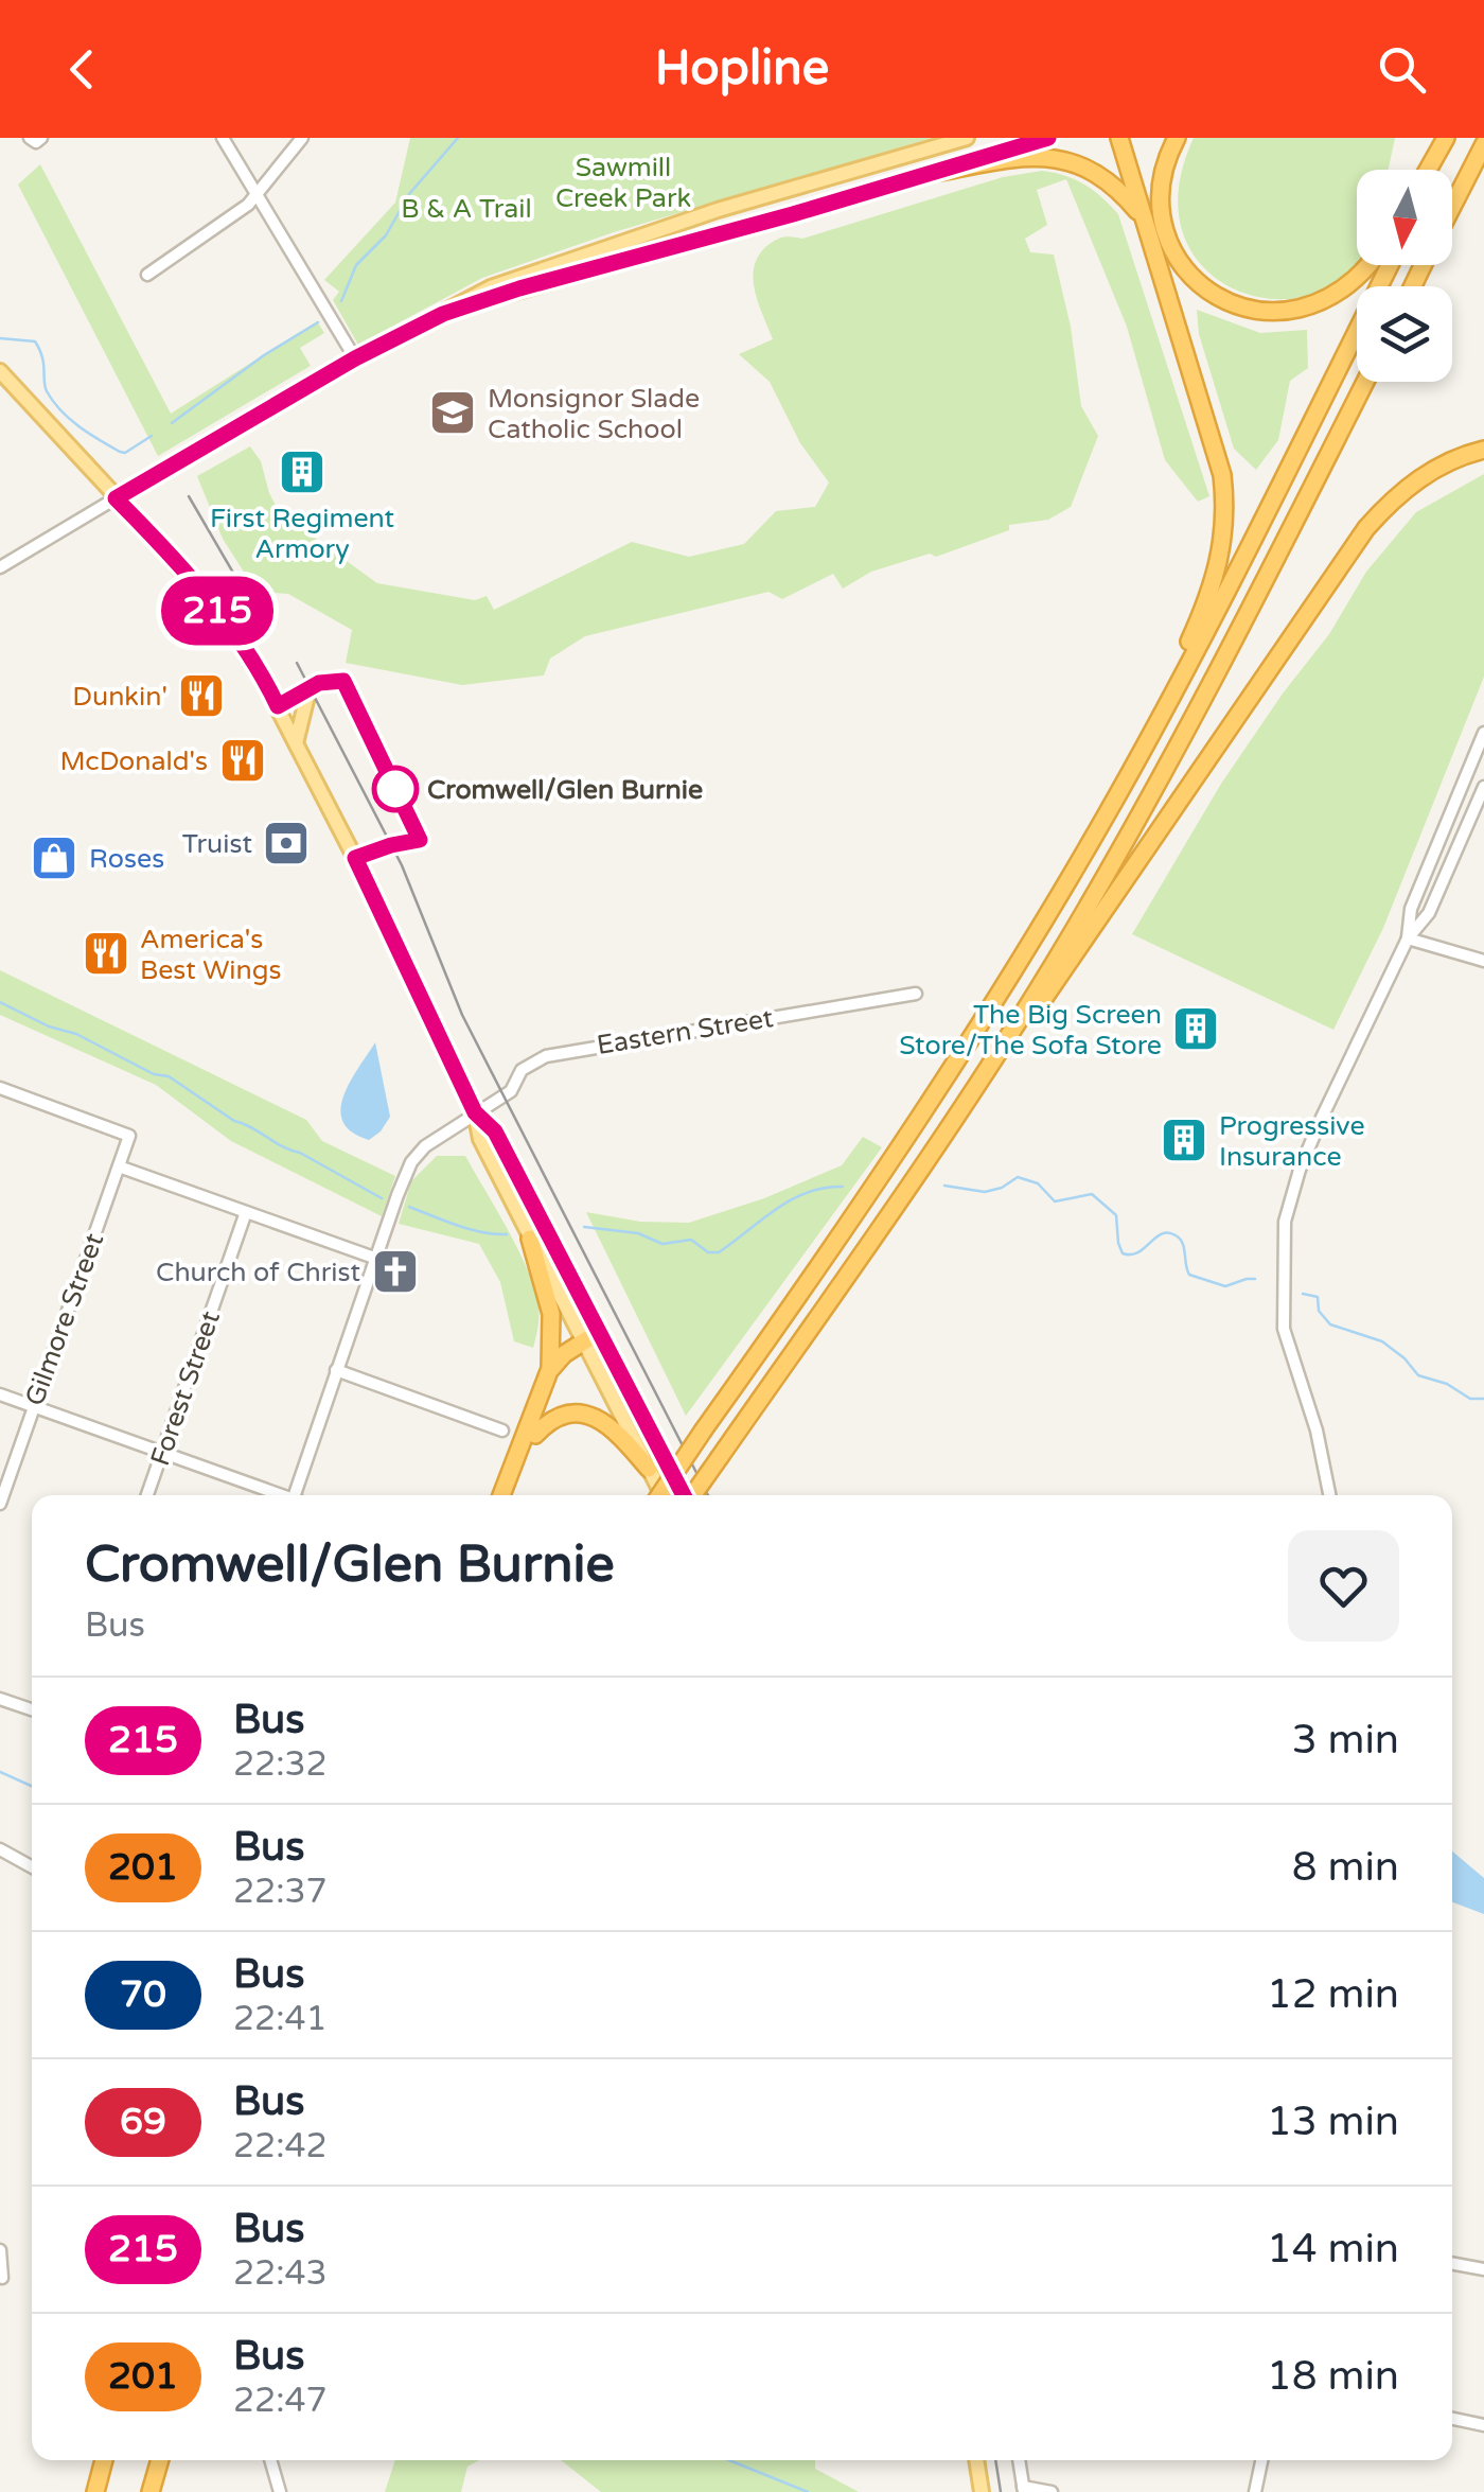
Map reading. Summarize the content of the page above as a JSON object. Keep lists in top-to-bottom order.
{
  "streets": {
    "street": ["Eastern Street", "Gilmore Street", "Forest Street"]
  },
  "parks": ["Sawmill Creek Park", "B & A Trail"],
  "places": {
    "school or university": ["Monsignor Slade Catholic School"],
    "building": ["First Regiment Armory", "The Big Screen Store/The Sofa Store", "Progressive Insurance"],
    "restaurant": ["Dunkin'", "McDonald's", "America's Best Wings"],
    "other": ["Cromwell/Glen Burnie"],
    "bank": ["Truist"],
    "shop": ["Roses"],
    "church": ["Church of Christ"]
  },
  "lines": ["bus line 215"],
  "north": "bottom",
  "page": {
    "header": "Hopline",
    "on_map": "215",
    "heading": ["Cromwell/Glen Burnie", "Bus"],
    "list": [
      {
        "mark": "215",
        "name": "Bus",
        "note": "22:32",
        "value": "3 min"
      },
      {
        "mark": "201",
        "name": "Bus",
        "note": "22:37",
        "value": "8 min"
      },
      {
        "mark": "70",
        "name": "Bus",
        "note": "22:41",
        "value": "12 min"
      },
      {
        "mark": "69",
        "name": "Bus",
        "note": "22:42",
        "value": "13 min"
      },
      {
        "mark": "215",
        "name": "Bus",
        "note": "22:43",
        "value": "14 min"
      },
      {
        "mark": "201",
        "name": "Bus",
        "note": "22:47",
        "value": "18 min"
      }
    ]
  }
}
